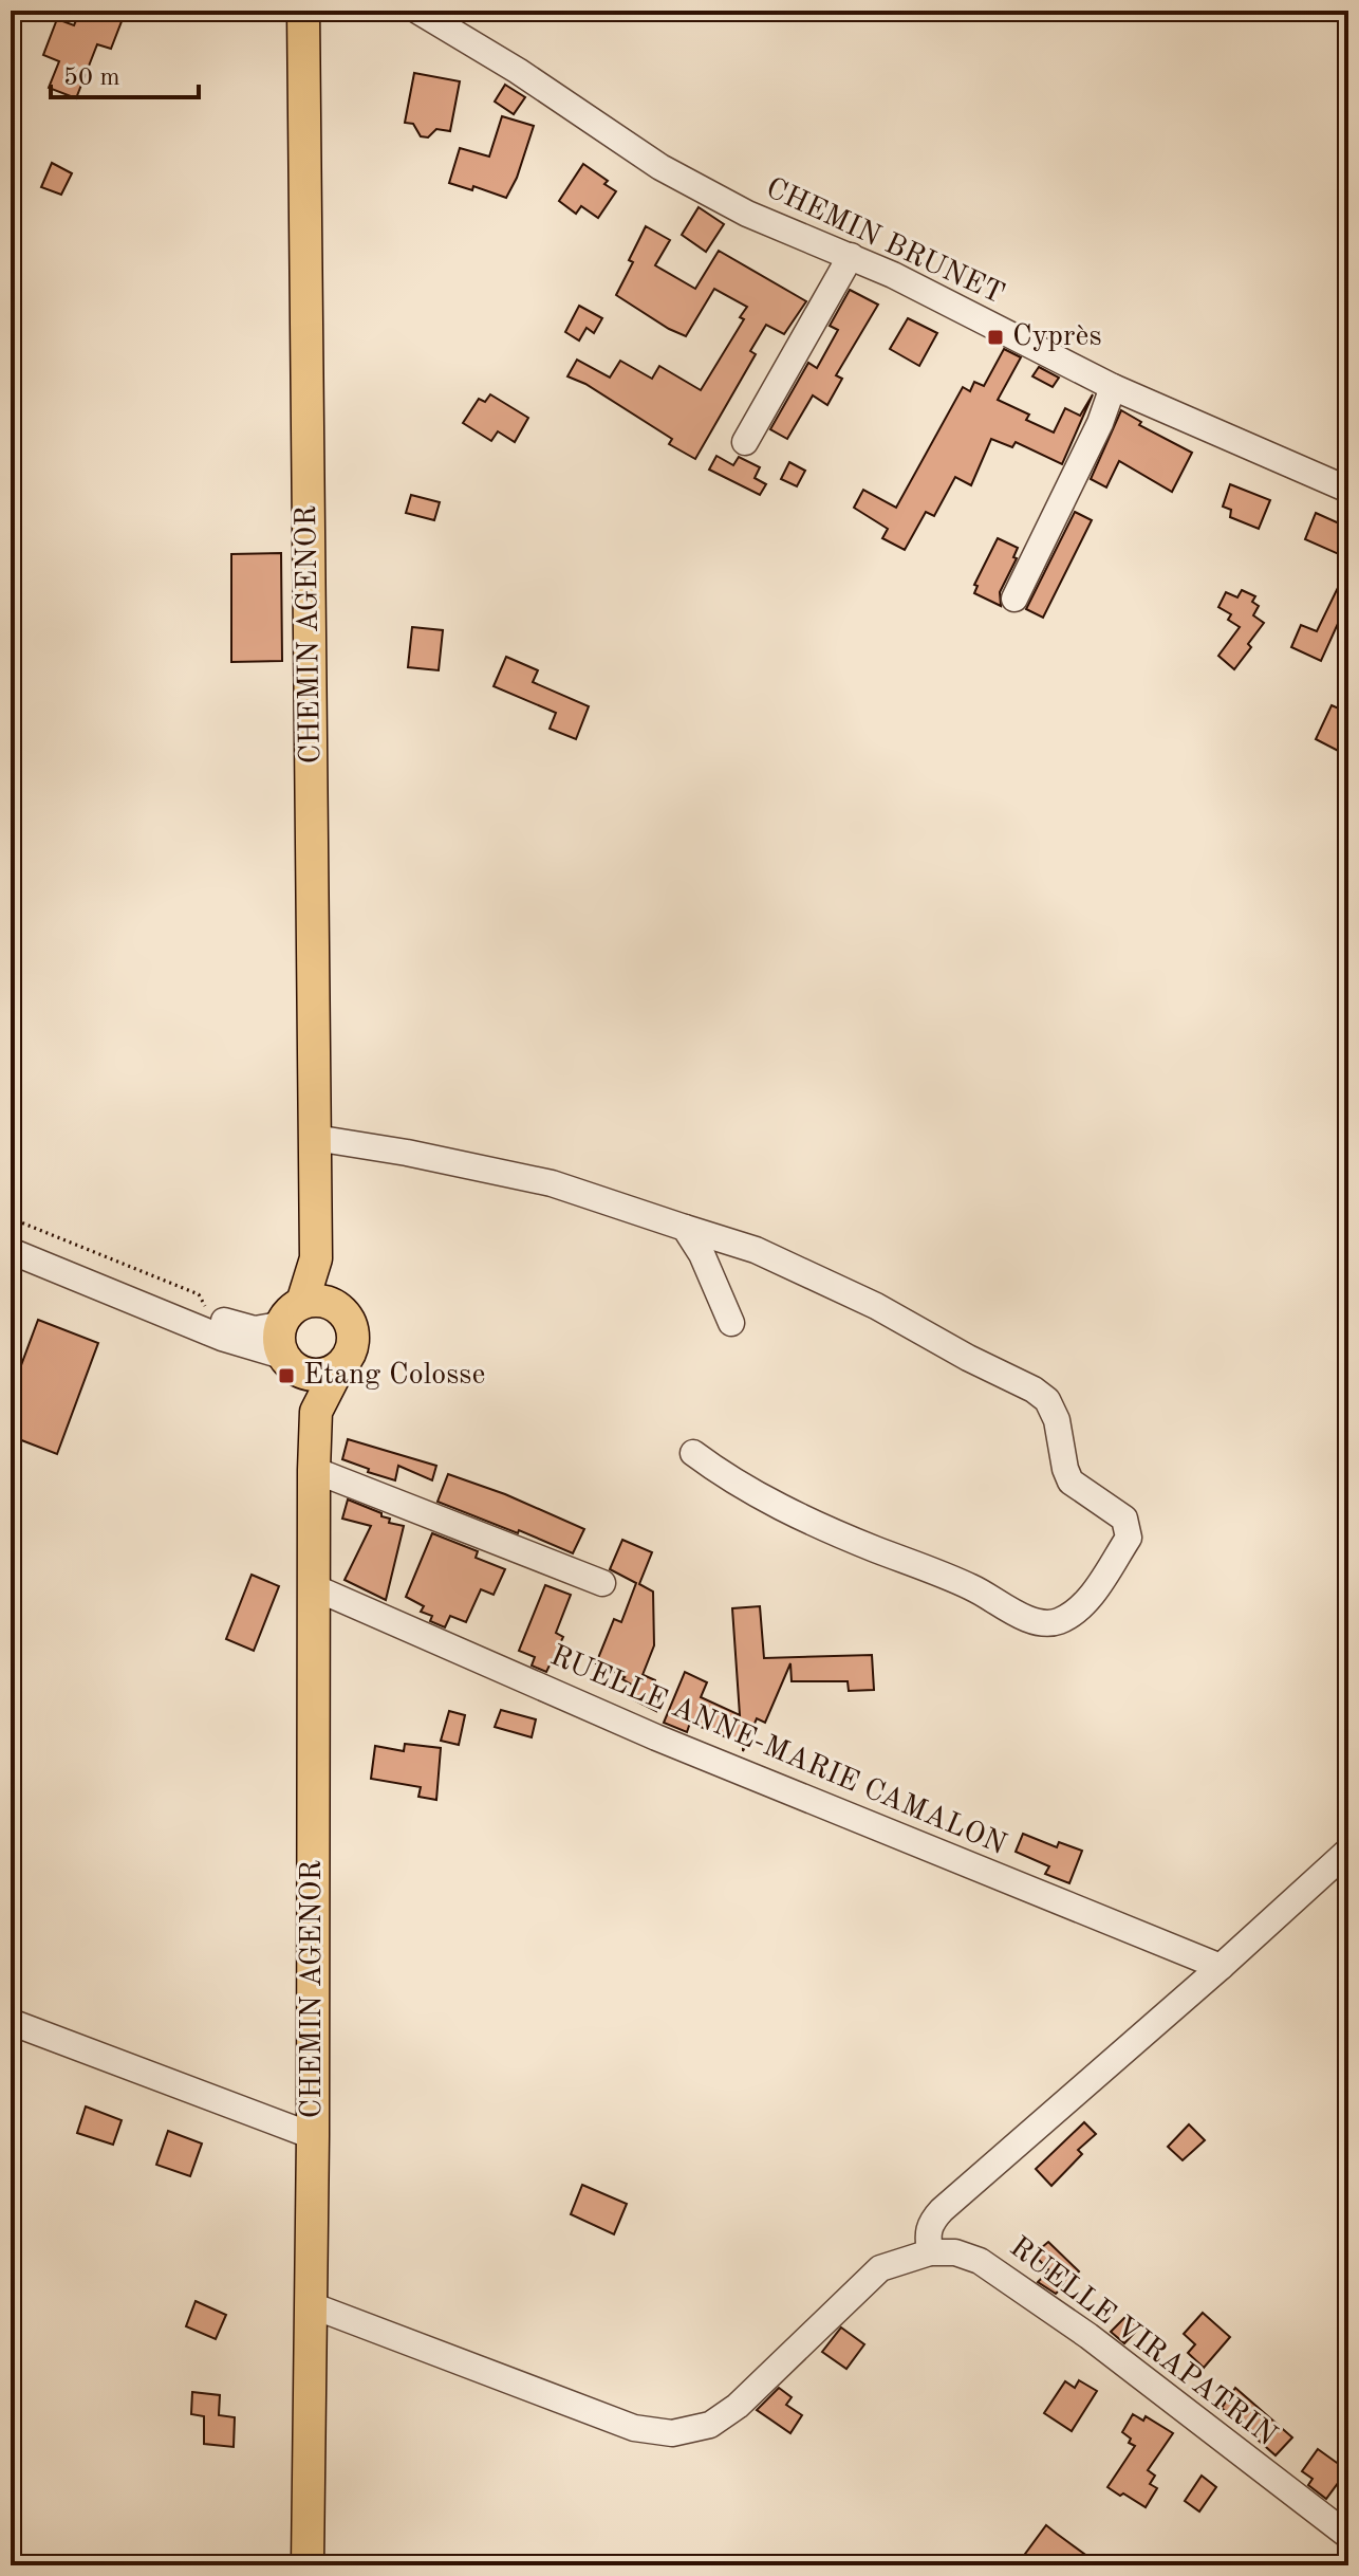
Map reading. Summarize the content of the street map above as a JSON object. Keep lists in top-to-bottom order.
{
  "streets": {
    "main road": ["CHEMIN AGENOR"],
    "street": ["CHEMIN BRUNET", "RUELLE ANNE-MARIE CAMALON", "RUELLE VIRAPATRIN"]
  },
  "crossings": [
    ["CHEMIN AGENOR", "RUELLE ANNE-MARIE CAMALON"],
    ["CHEMIN AGENOR", "RUELLE VIRAPATRIN"]
  ],
  "places": {
    "transit": ["Cyprès", "Etang Colosse"]
  },
  "scale_bar": "50 m"
}
